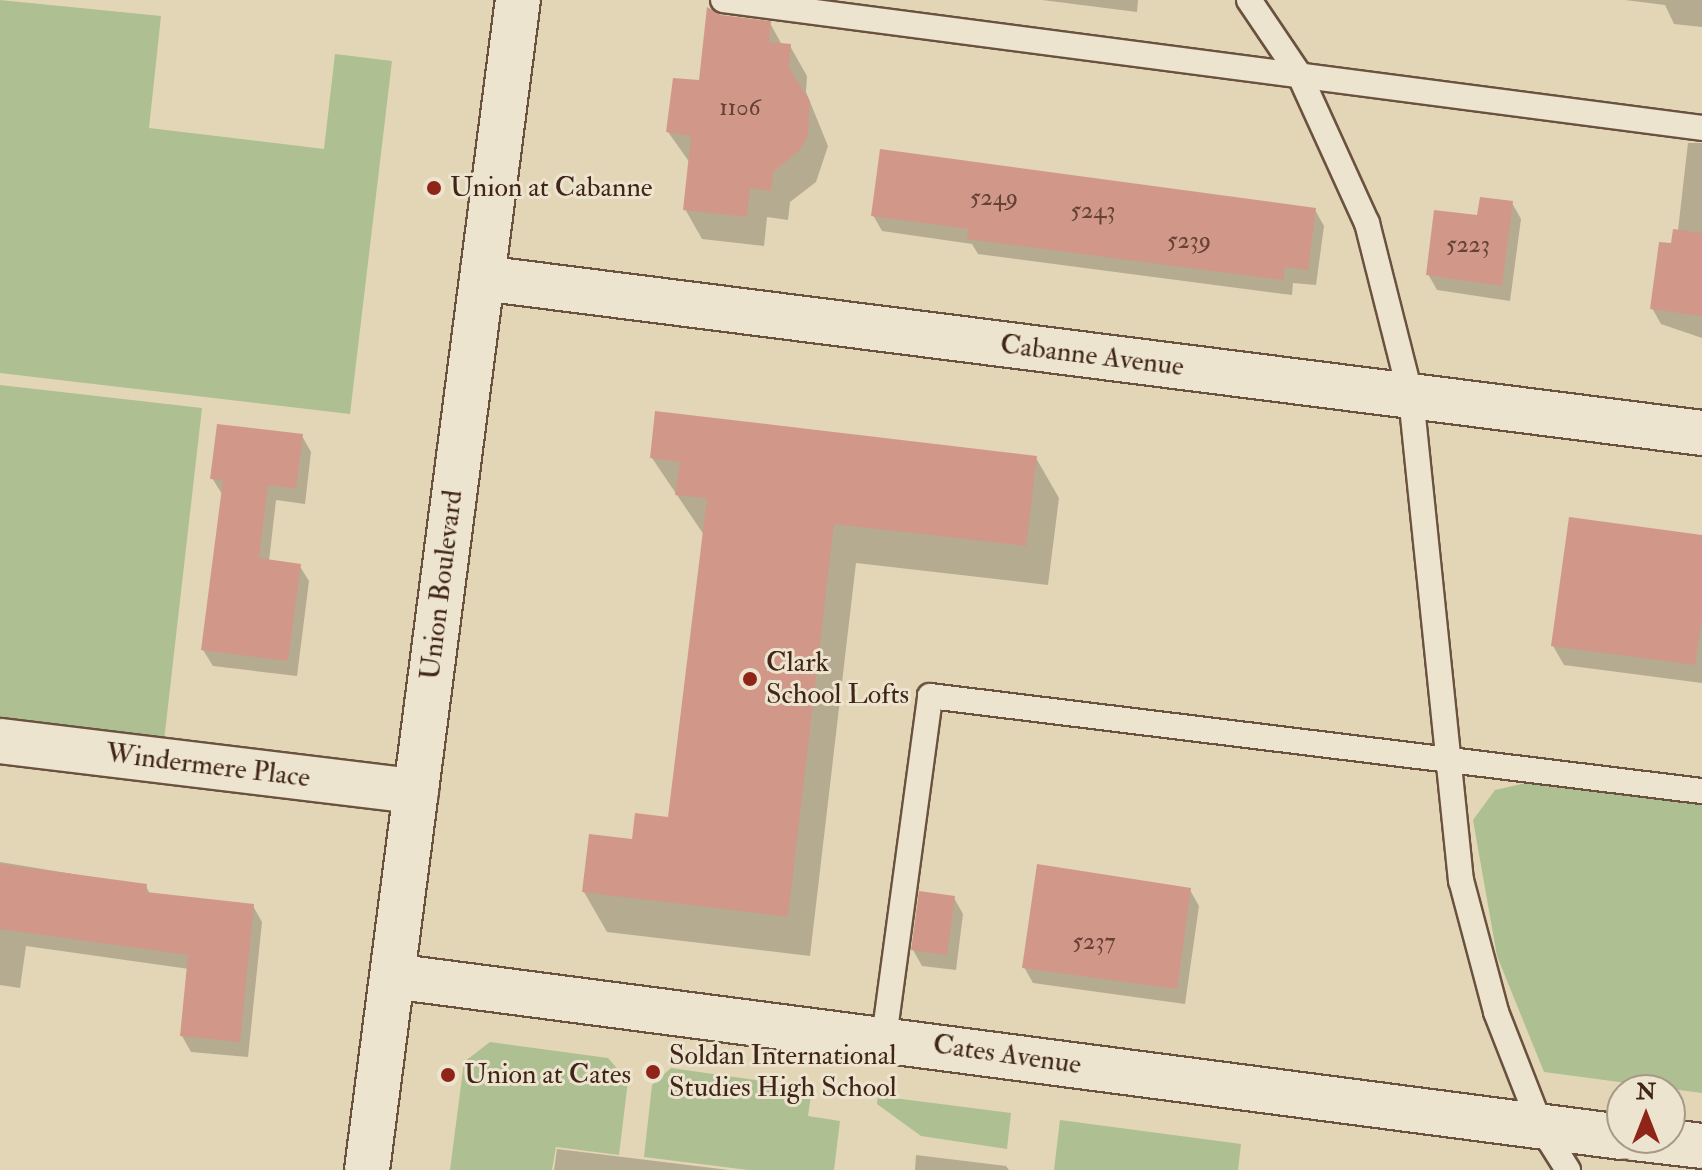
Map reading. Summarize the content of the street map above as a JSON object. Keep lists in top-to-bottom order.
{
  "streets": {
    "street": [
      "Cabanne Avenue",
      "Union Boulevard",
      "Windermere Place",
      "Cates Avenue"
    ]
  },
  "crossings": [
    ["Cabanne Avenue", "Union Boulevard"],
    ["Union Boulevard", "Windermere Place"],
    ["Union Boulevard", "Cates Avenue"]
  ],
  "places": [
    "Union at Cabanne",
    "Clark School Lofts",
    "Soldan International Studies High School",
    "Union at Cates"
  ],
  "house_numbers": [
    "1106",
    "5249",
    "5243",
    "5239",
    "5223",
    "5237"
  ],
  "north": "top"
}
